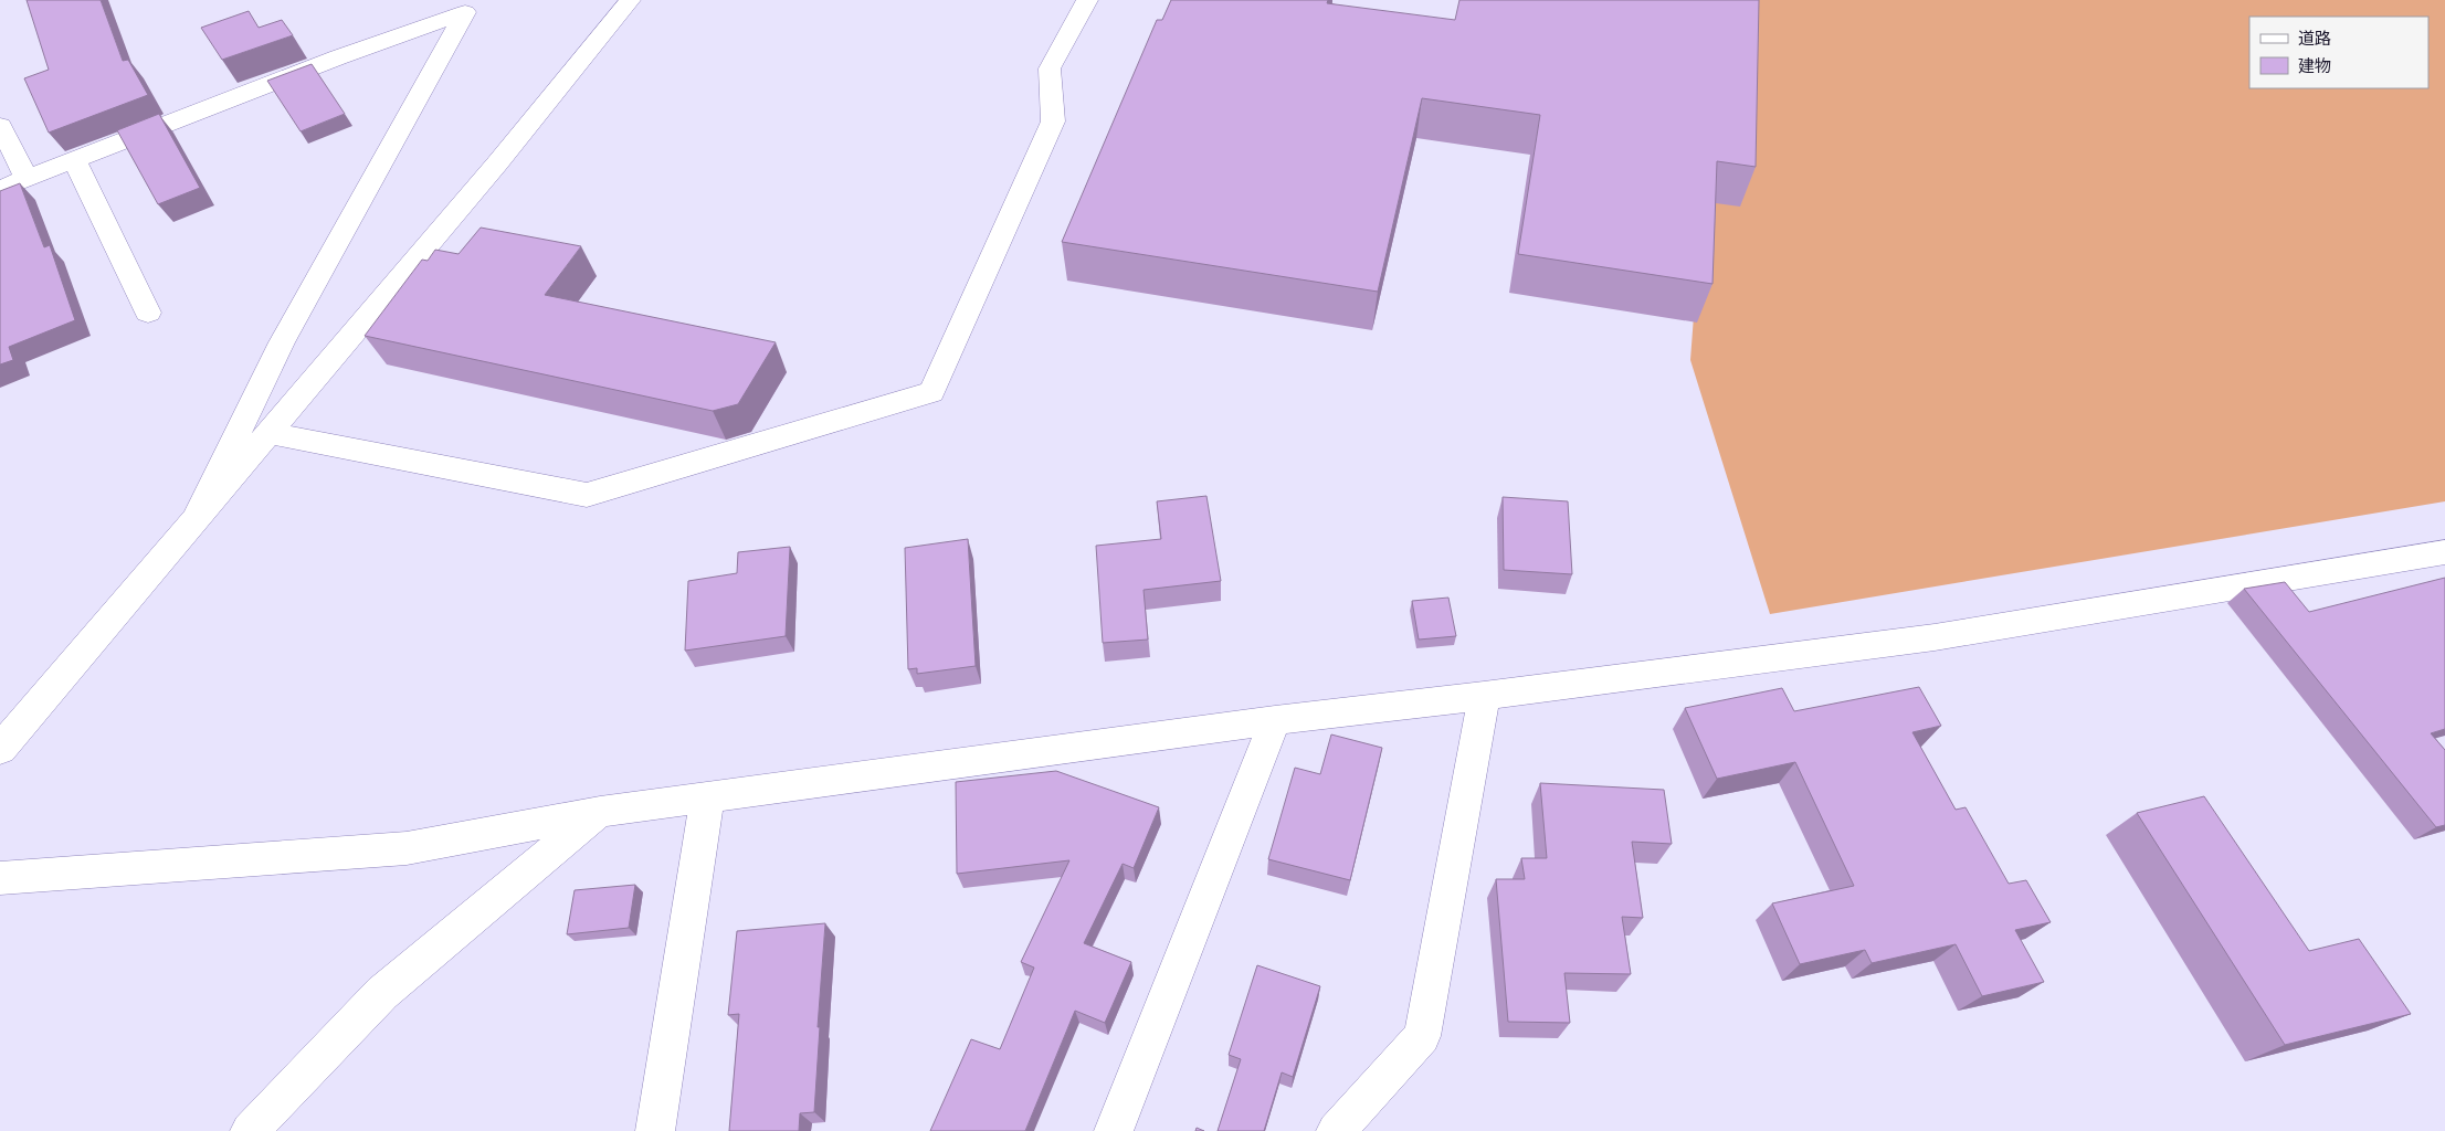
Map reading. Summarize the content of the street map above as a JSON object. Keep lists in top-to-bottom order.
{
  "legend": ["道路", "建物"]
}
